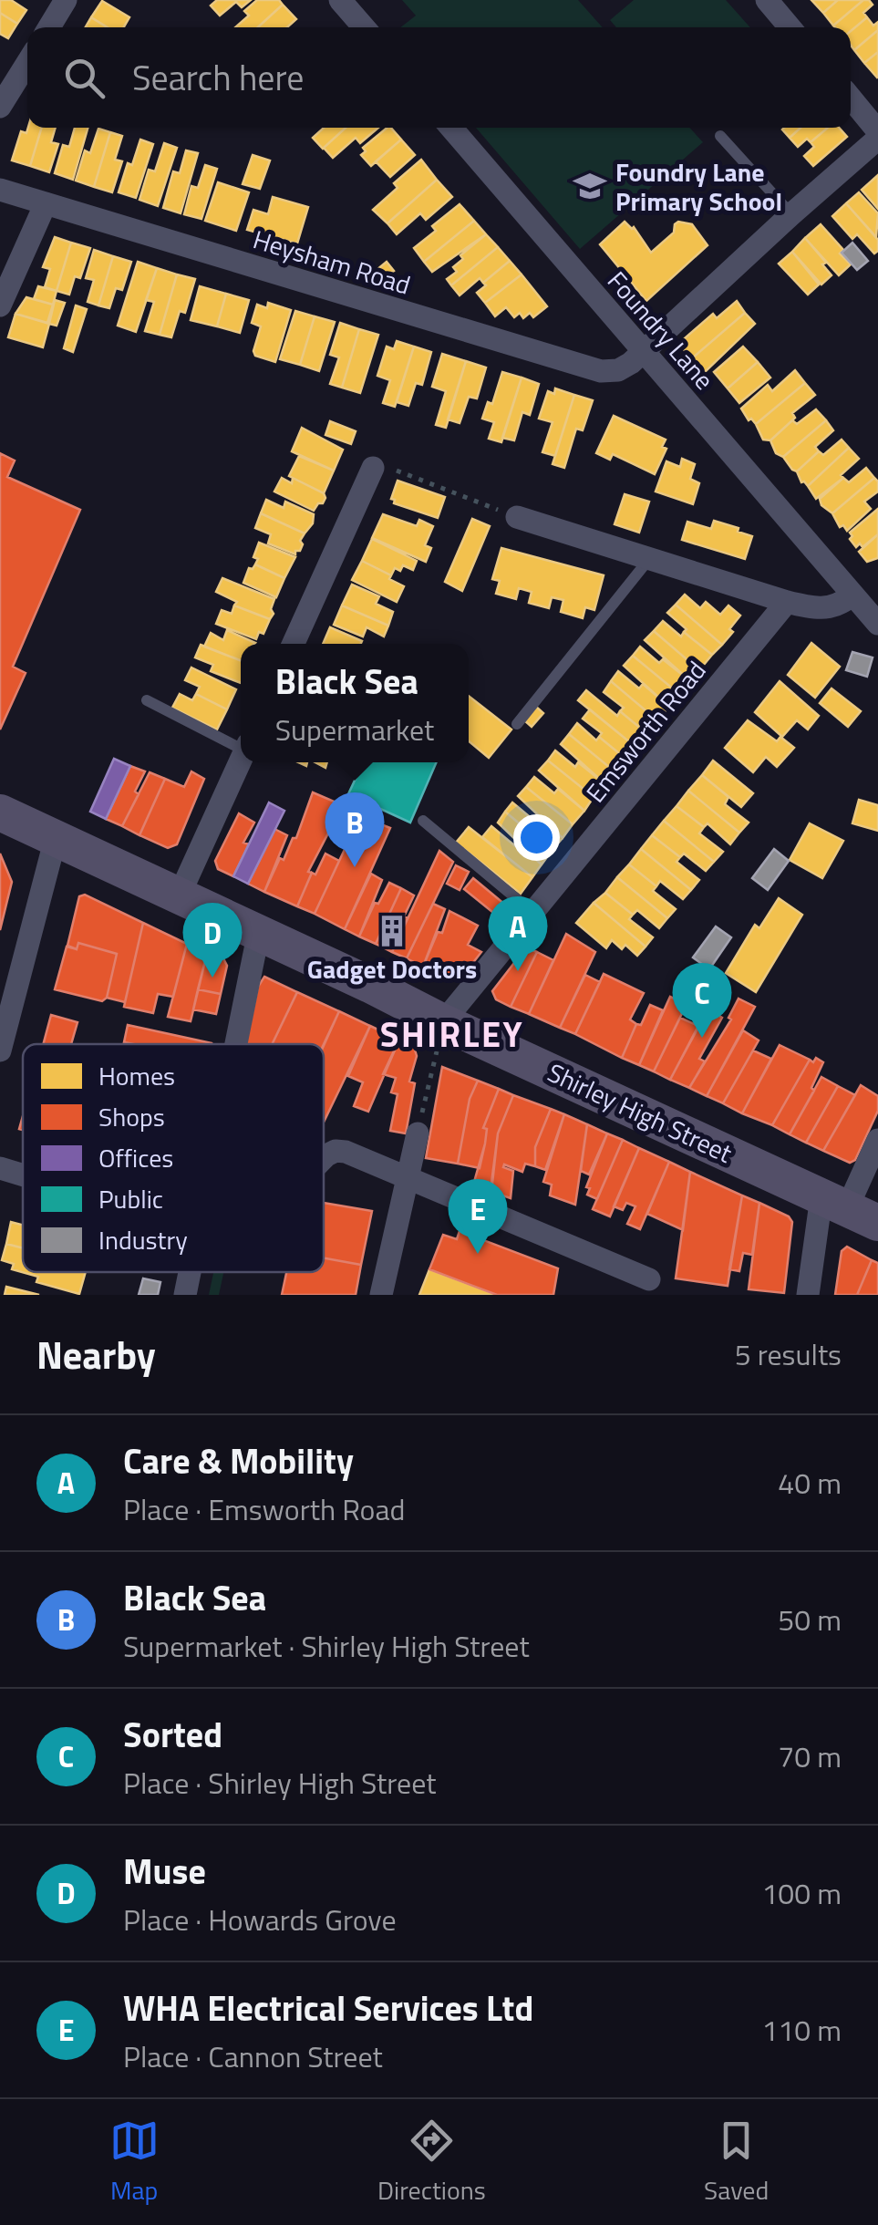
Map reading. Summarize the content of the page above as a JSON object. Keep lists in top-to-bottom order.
{
  "streets": {
    "main road": ["Shirley High Street"],
    "street": ["Heysham Road", "Foundry Lane", "Emsworth Road"]
  },
  "crossings": [
    ["Heysham Road", "Foundry Lane"],
    ["Emsworth Road", "Shirley High Street"]
  ],
  "districts": ["SHIRLEY"],
  "places": {
    "school or university": ["Foundry Lane Primary School"],
    "building": ["Gadget Doctors"]
  },
  "legend": [
    "Homes",
    "Shops",
    "Offices",
    "Public",
    "Industry"
  ],
  "page": {
    "search": "Search here",
    "popup": ["Black Sea", "Supermarket"],
    "pins": [
      "B",
      "A",
      "D",
      "C",
      "E"
    ],
    "heading": ["Nearby", "5 results"],
    "list": [
      {
        "mark": "A",
        "name": "Care & Mobility",
        "note": "Place · Emsworth Road",
        "value": "40 m"
      },
      {
        "mark": "B",
        "name": "Black Sea",
        "note": "Supermarket · Shirley High Street",
        "value": "50 m"
      },
      {
        "mark": "C",
        "name": "Sorted",
        "note": "Place · Shirley High Street",
        "value": "70 m"
      },
      {
        "mark": "D",
        "name": "Muse",
        "note": "Place · Howards Grove",
        "value": "100 m"
      },
      {
        "mark": "E",
        "name": "WHA Electrical Services Ltd",
        "note": "Place · Cannon Street",
        "value": "110 m"
      }
    ],
    "nav": ["Map", "Directions", "Saved"]
  }
}
